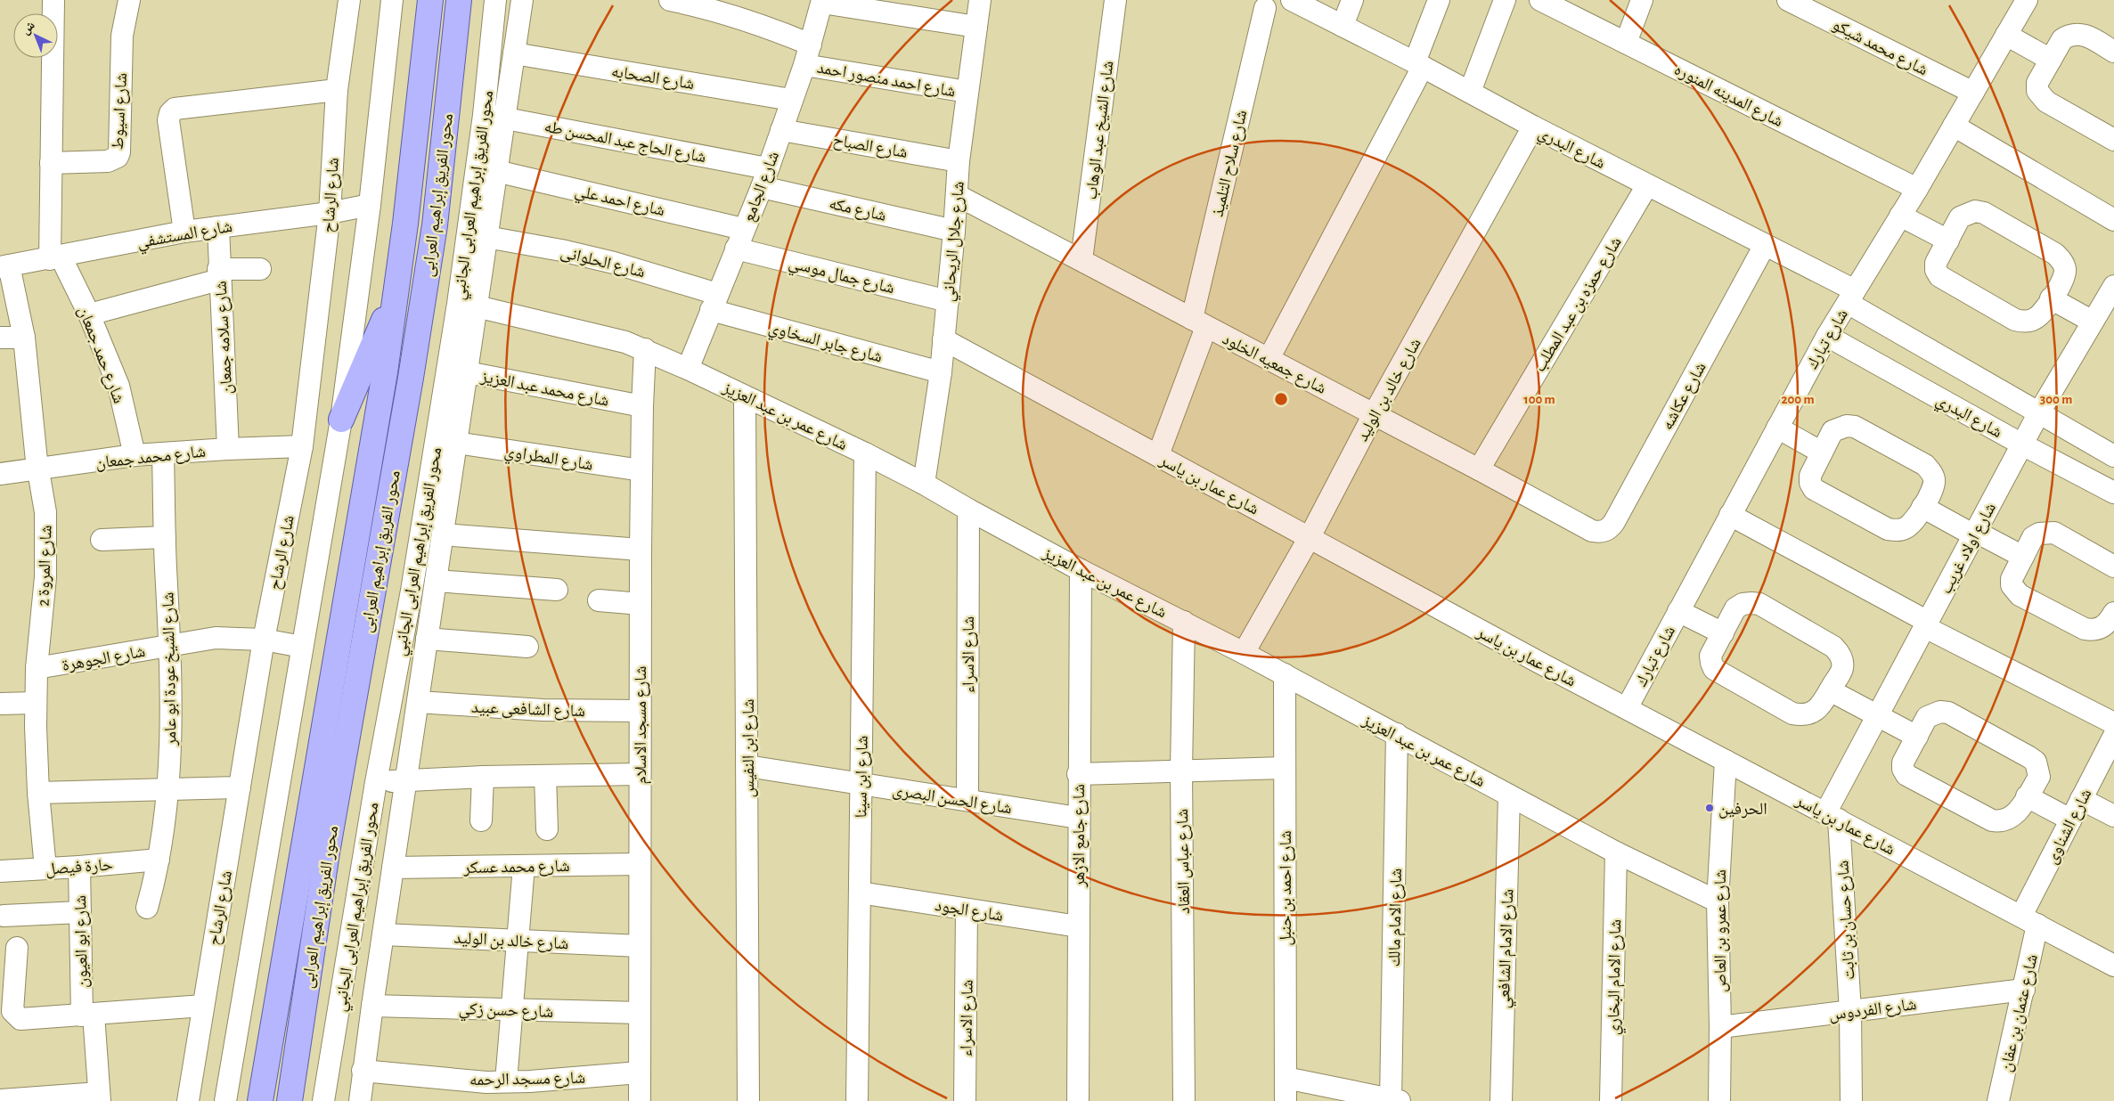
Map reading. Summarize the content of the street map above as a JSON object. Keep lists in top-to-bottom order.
{
  "streets": {
    "main road": ["محور الفريق إبراهيم العرابى"],
    "street": [
      "شارع محمد شيكو",
      "شارع الصحابه",
      "شارع احمد منصور احمد",
      "شارع المدينه المنوره",
      "شارع اسيوط",
      "شارع الشيخ عبد الوهاب",
      "شارع الحاج عبد المحسن طه",
      "شارع الصباح",
      "شارع البدري",
      "شارع سلاح التلميذ",
      "شارع الجامع",
      "شارع الرشاح",
      "محور الفريق إبراهيم العرابى الجانبي",
      "شارع احمد علي",
      "شارع مكه",
      "شارع المستشفي",
      "شارع جلال الريحاني",
      "شارع الحلوانى",
      "شارع جمال موسي",
      "شارع حمزه بن عبد المطلب",
      "شارع سلامه جمعان",
      "شارع تبارك",
      "شارع جابر السخاوي",
      "شارع حمد جمعان",
      "شارع جمعيه الخلود",
      "شارع محمد عبد العزيز",
      "شارع خالد بن الوليد",
      "شارع عكاشه",
      "شارع عمر بن عبد العزيز",
      "شارع محمد جمعان",
      "شارع المطراوي",
      "شارع عمار بن ياسر",
      "شارع اولاد غريب",
      "شارع المروة 2",
      "شارع الاسراء",
      "شارع الجوهرة",
      "شارع الشيخ عودة ابو عامر",
      "شارع الشافعى عبيد",
      "شارع مسجد الاسلام",
      "شارع ابن النفيس",
      "شارع ابن سينا",
      "شارع الحسن البصرى",
      "شارع الشناوى",
      "شارع جامع الازهر",
      "شارع عباس العقاد",
      "حارة فيصل",
      "شارع محمد عسكر",
      "شارع احمد بن حنبل",
      "شارع الجود",
      "شارع الامام مالك",
      "شارع حسان بن ثابت",
      "شارع عمرو بن العاص",
      "شارع ابو العيون",
      "شارع الامام الشافعي",
      "شارع الامام البخاري",
      "شارع الفردوس",
      "شارع حسن زكي",
      "شارع عثمان بن عفان",
      "شارع مسجد الرحمه"
    ]
  },
  "crossings": [
    ["شارع محمد شيكو", "شارع تبارك"],
    ["شارع الصحابه", "شارع الجامع"],
    ["شارع احمد منصور احمد", "شارع الجامع"],
    ["شارع احمد منصور احمد", "شارع جلال الريحاني"],
    ["شارع المدينه المنوره", "شارع تبارك"],
    ["شارع الشيخ عبد الوهاب", "شارع جمعيه الخلود"],
    ["شارع الحاج عبد المحسن طه", "شارع الجامع"],
    ["شارع الحاج عبد المحسن طه", "محور الفريق إبراهيم العرابى الجانبي"],
    ["شارع الحاج عبد المحسن طه", "شارع مكه"],
    ["شارع الصباح", "شارع الجامع"],
    ["شارع الصباح", "شارع جلال الريحاني"],
    ["شارع البدري", "شارع حمزه بن عبد المطلب"],
    ["شارع البدري", "شارع تبارك"],
    ["شارع البدري", "شارع خالد بن الوليد"],
    ["شارع البدري", "شارع عكاشه"],
    ["شارع البدري", "شارع اولاد غريب"],
    ["شارع سلاح التلميذ", "شارع جمعيه الخلود"],
    ["شارع سلاح التلميذ", "شارع عمار بن ياسر"],
    ["شارع الجامع", "شارع احمد علي"],
    ["شارع الجامع", "شارع مكه"],
    ["شارع الجامع", "شارع الحلوانى"],
    ["شارع الجامع", "شارع جمال موسي"],
    ["شارع الجامع", "شارع جابر السخاوي"],
    ["شارع الجامع", "شارع عمر بن عبد العزيز"],
    ["شارع الرشاح", "شارع المستشفي"],
    ["شارع الرشاح", "شارع محمد جمعان"],
    ["شارع الرشاح", "شارع الجوهرة"],
    ["محور الفريق إبراهيم العرابى الجانبي", "شارع محمد عبد العزيز"],
    ["شارع مكه", "شارع جلال الريحاني"],
    ["شارع المستشفي", "شارع سلامه جمعان"],
    ["شارع المستشفي", "شارع حمد جمعان"],
    ["شارع المستشفي", "شارع المروة 2"],
    ["شارع جلال الريحاني", "شارع جمال موسي"],
    ["شارع جلال الريحاني", "شارع جابر السخاوي"],
    ["شارع جلال الريحاني", "شارع جمعيه الخلود"],
    ["شارع جلال الريحاني", "شارع عمر بن عبد العزيز"],
    ["شارع جلال الريحاني", "شارع عمار بن ياسر"],
    ["شارع الحلوانى", "شارع جابر السخاوي"],
    ["شارع حمزه بن عبد المطلب", "شارع جمعيه الخلود"],
    ["شارع سلامه جمعان", "شارع محمد جمعان"],
    ["شارع تبارك", "شارع عمار بن ياسر"],
    ["شارع حمد جمعان", "شارع محمد جمعان"],
    ["شارع جمعيه الخلود", "شارع خالد بن الوليد"],
    ["شارع جمعيه الخلود", "شارع عكاشه"],
    ["شارع محمد عبد العزيز", "شارع مسجد الاسلام"],
    ["شارع خالد بن الوليد", "شارع عمر بن عبد العزيز"],
    ["شارع خالد بن الوليد", "شارع عمار بن ياسر"],
    ["شارع خالد بن الوليد", "شارع مسجد الاسلام"],
    ["شارع عمر بن عبد العزيز", "شارع الاسراء"],
    ["شارع عمر بن عبد العزيز", "شارع مسجد الاسلام"],
    ["شارع عمر بن عبد العزيز", "شارع ابن النفيس"],
    ["شارع عمر بن عبد العزيز", "شارع ابن سينا"],
    ["شارع عمر بن عبد العزيز", "شارع جامع الازهر"],
    ["شارع عمر بن عبد العزيز", "شارع عباس العقاد"],
    ["شارع عمر بن عبد العزيز", "شارع احمد بن حنبل"],
    ["شارع عمر بن عبد العزيز", "شارع الامام مالك"],
    ["شارع عمر بن عبد العزيز", "شارع عمرو بن العاص"],
    ["شارع عمر بن عبد العزيز", "شارع الامام الشافعي"],
    ["شارع عمر بن عبد العزيز", "شارع الامام البخاري"],
    ["شارع محمد جمعان", "شارع المروة 2"],
    ["شارع محمد جمعان", "شارع الشيخ عودة ابو عامر"],
    ["شارع المطراوي", "شارع مسجد الاسلام"],
    ["شارع عمار بن ياسر", "شارع اولاد غريب"],
    ["شارع عمار بن ياسر", "شارع الشناوى"],
    ["شارع عمار بن ياسر", "شارع حسان بن ثابت"],
    ["شارع عمار بن ياسر", "شارع عمرو بن العاص"],
    ["شارع عمار بن ياسر", "شارع عثمان بن عفان"],
    ["شارع اولاد غريب", "شارع حسان بن ثابت"],
    ["شارع المروة 2", "شارع الجوهرة"],
    ["شارع المروة 2", "حارة فيصل"],
    ["شارع الاسراء", "شارع الحسن البصرى"],
    ["شارع الاسراء", "شارع الجود"],
    ["شارع الجوهرة", "شارع الشيخ عودة ابو عامر"],
    ["شارع الشيخ عودة ابو عامر", "حارة فيصل"],
    ["شارع الشافعى عبيد", "شارع مسجد الاسلام"],
    ["شارع مسجد الاسلام", "شارع محمد عسكر"],
    ["شارع مسجد الاسلام", "شارع حسن زكي"],
    ["شارع مسجد الاسلام", "شارع مسجد الرحمه"],
    ["شارع ابن النفيس", "شارع الحسن البصرى"],
    ["شارع ابن سينا", "شارع الحسن البصرى"],
    ["شارع ابن سينا", "شارع الجود"],
    ["شارع الحسن البصرى", "شارع جامع الازهر"],
    ["شارع الشناوى", "شارع عثمان بن عفان"],
    ["شارع جامع الازهر", "شارع الجود"],
    ["حارة فيصل", "شارع ابو العيون"],
    ["شارع حسان بن ثابت", "شارع الفردوس"],
    ["شارع عمرو بن العاص", "شارع الفردوس"],
    ["شارع الفردوس", "شارع عثمان بن عفان"]
  ],
  "places": ["الحرفين"],
  "north": "top left",
  "rings": ["100 m", "200 m", "300 m"]
}
